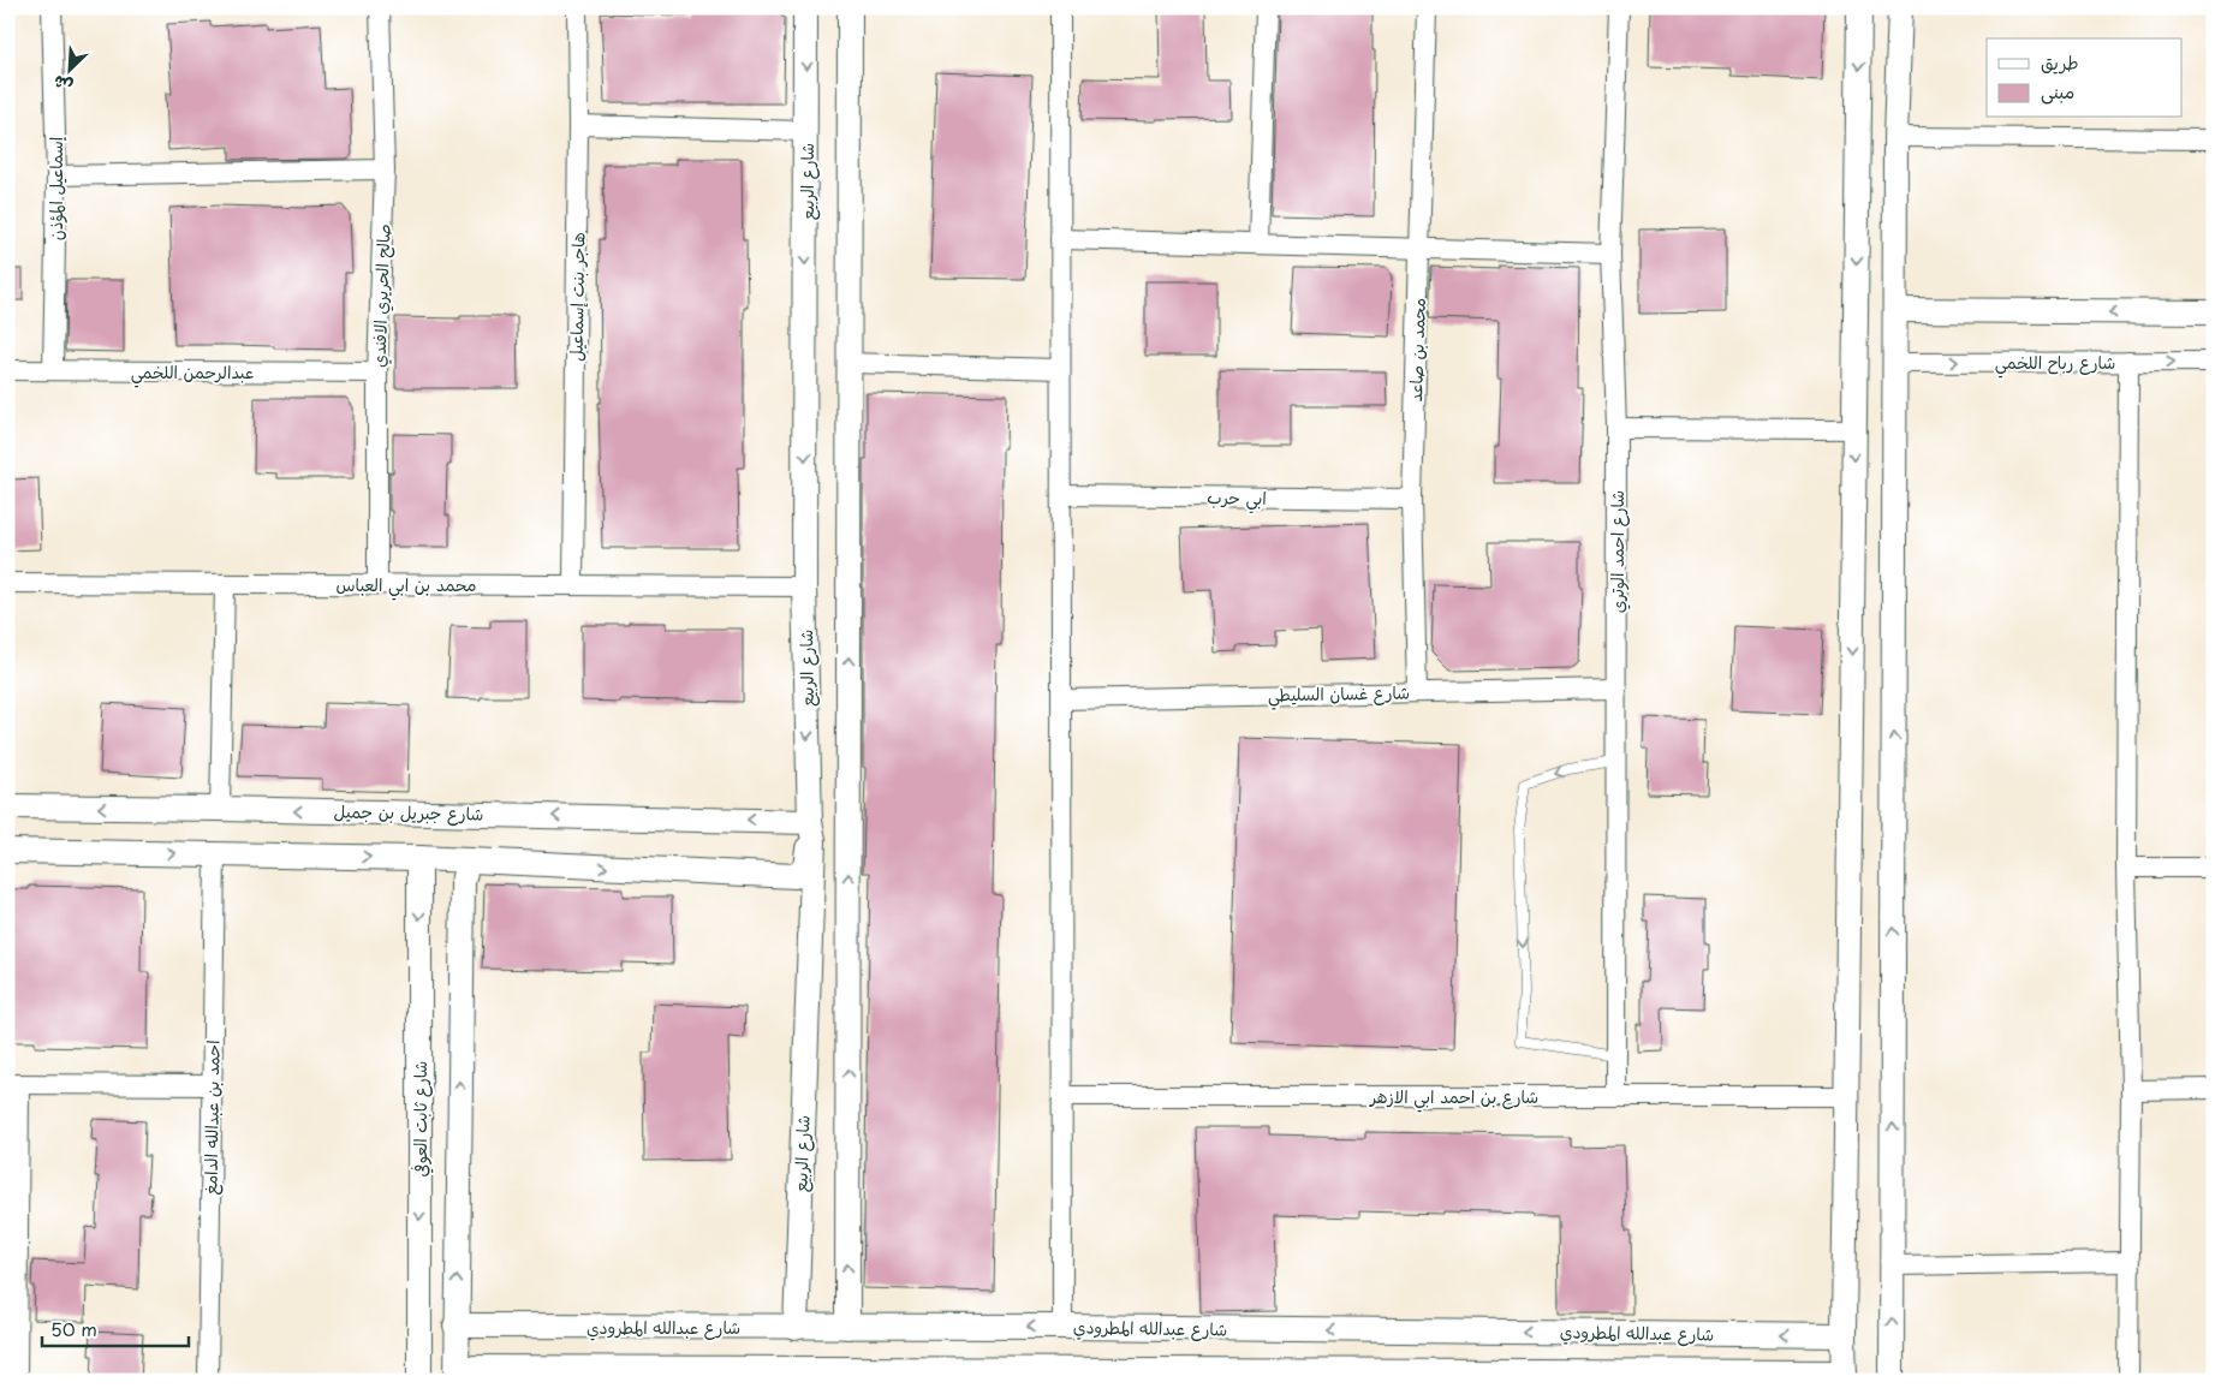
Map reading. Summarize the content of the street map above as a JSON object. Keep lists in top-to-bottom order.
{
  "streets": {
    "street": [
      "شارع الربيع",
      "إسماعيل المؤذن",
      "صالح الحريري الافندي",
      "هاجر بنت إسماعيل",
      "محمد بن صاعد",
      "شارع رباح اللخمي",
      "عبدالرحمن اللخمي",
      "ابي حرب",
      "شارع احمد الوتري",
      "محمد بن ابي العباس",
      "شارع غسان السليطي",
      "شارع جبريل بن جميل",
      "شارع بن احمد ابي الازهر",
      "احمد بن عبدالله الدامغ",
      "شارع ثابت العوفي",
      "شارع عبدالله المطرودي"
    ]
  },
  "crossings": [
    ["شارع الربيع", "محمد بن ابي العباس"],
    ["شارع الربيع", "شارع جبريل بن جميل"],
    ["شارع الربيع", "شارع عبدالله المطرودي"],
    ["إسماعيل المؤذن", "عبدالرحمن اللخمي"],
    ["صالح الحريري الافندي", "عبدالرحمن اللخمي"],
    ["صالح الحريري الافندي", "محمد بن ابي العباس"],
    ["هاجر بنت إسماعيل", "محمد بن ابي العباس"],
    ["محمد بن صاعد", "ابي حرب"],
    ["محمد بن صاعد", "شارع غسان السليطي"],
    ["شارع احمد الوتري", "شارع غسان السليطي"],
    ["شارع احمد الوتري", "شارع بن احمد ابي الازهر"]
  ],
  "legend": ["طريق", "مبنى"],
  "scale_bar": "50 m",
  "north": "bottom left"
}
